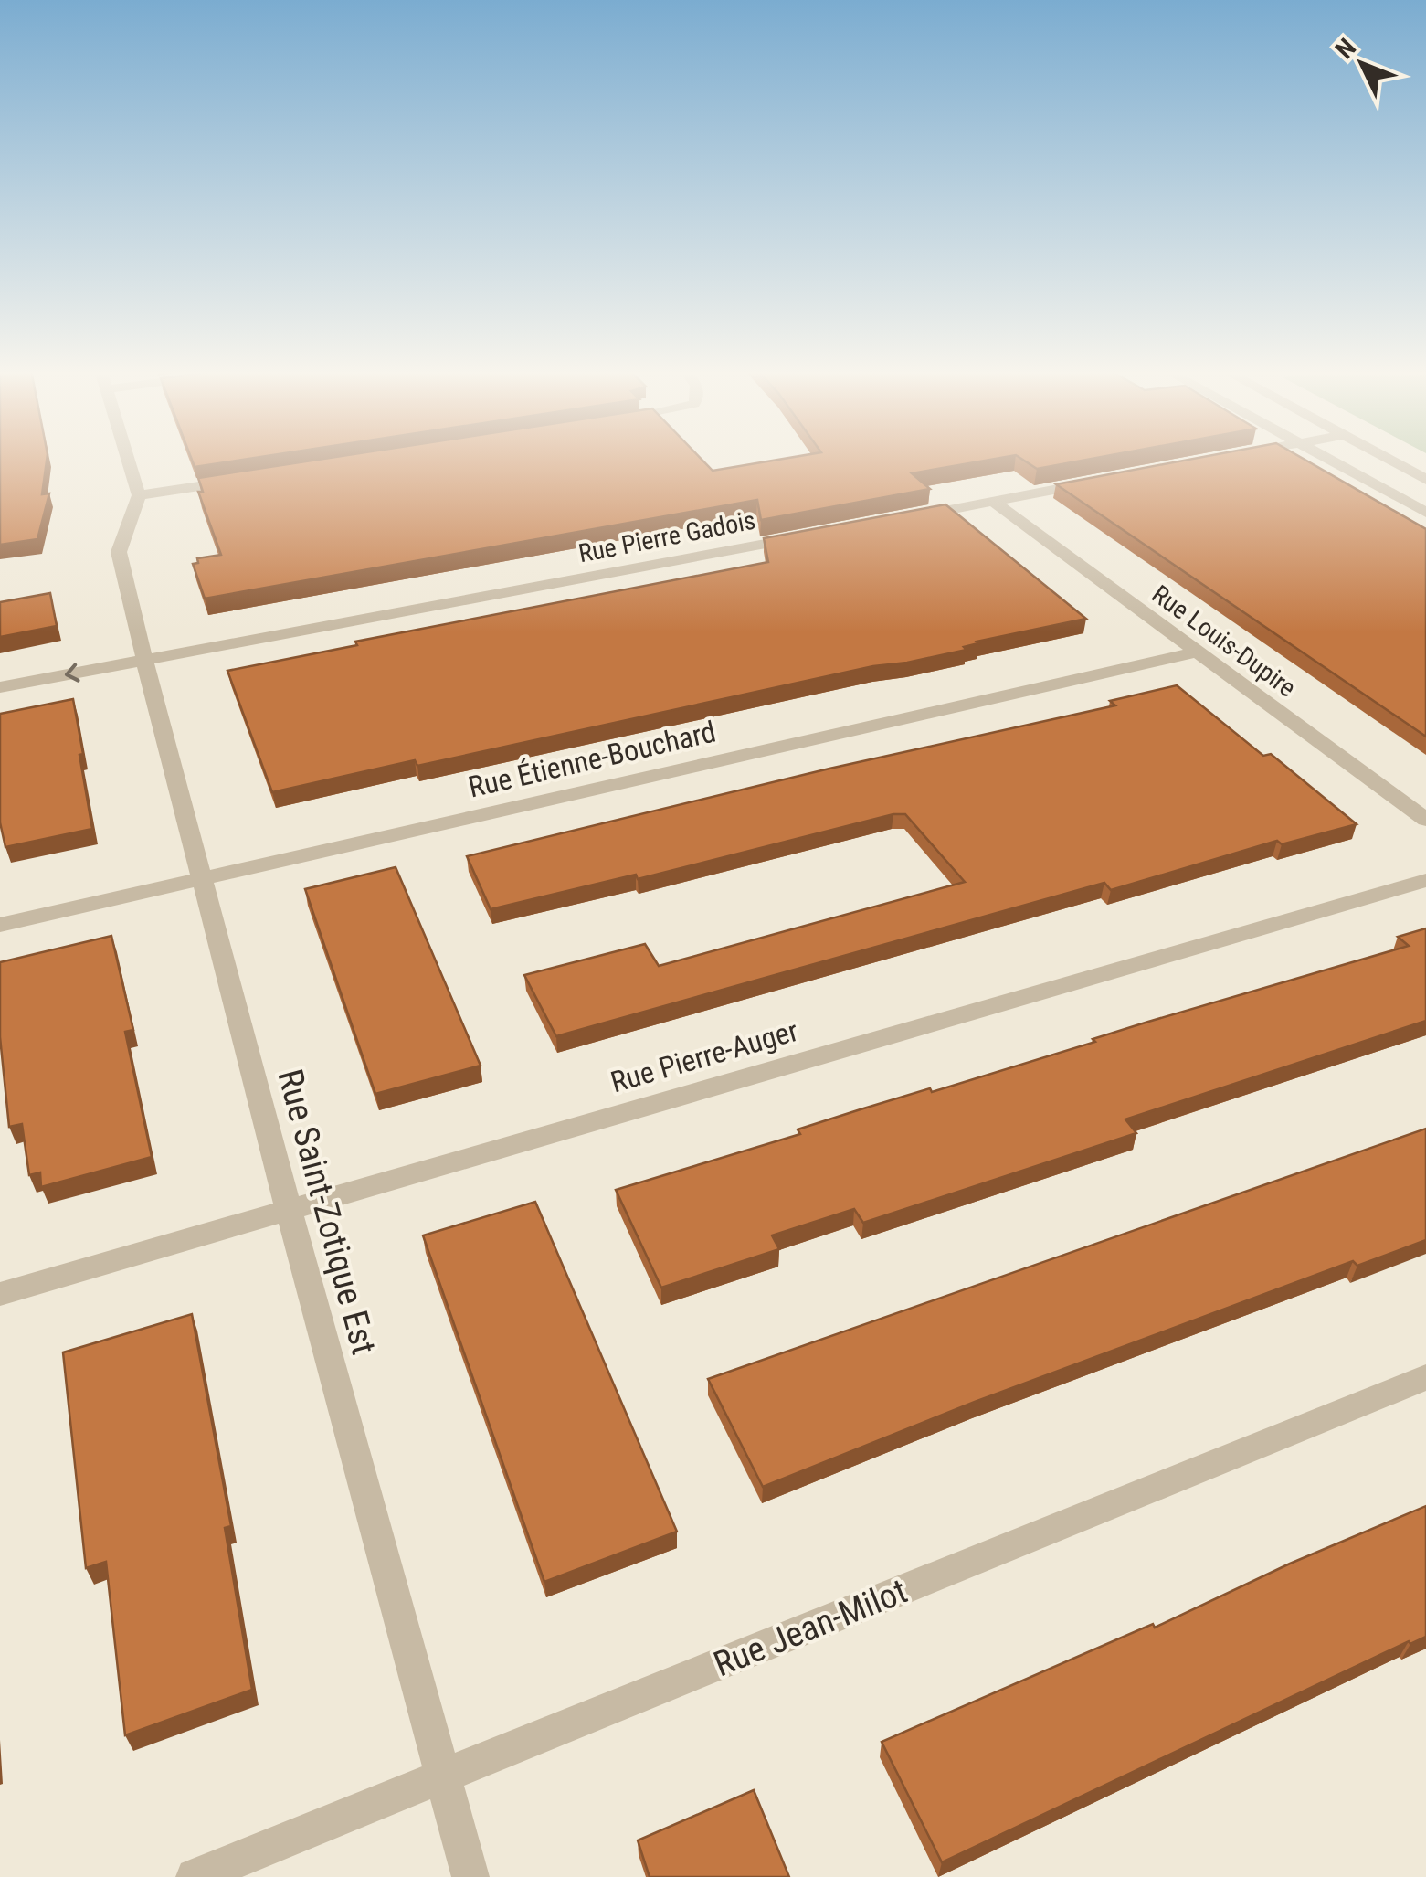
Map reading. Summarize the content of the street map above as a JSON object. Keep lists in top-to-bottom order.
{
  "streets": {
    "street": [
      "Rue Pierre Gadois",
      "Rue Louis-Dupire",
      "Rue Étienne-Bouchard",
      "Rue Pierre-Auger",
      "Rue Saint-Zotique Est",
      "Rue Jean-Milot"
    ]
  },
  "crossings": [
    ["Rue Pierre Gadois", "Rue Saint-Zotique Est"],
    ["Rue Louis-Dupire", "Rue Étienne-Bouchard"],
    ["Rue Étienne-Bouchard", "Rue Saint-Zotique Est"],
    ["Rue Pierre-Auger", "Rue Saint-Zotique Est"],
    ["Rue Saint-Zotique Est", "Rue Jean-Milot"]
  ],
  "north": "top left"
}
